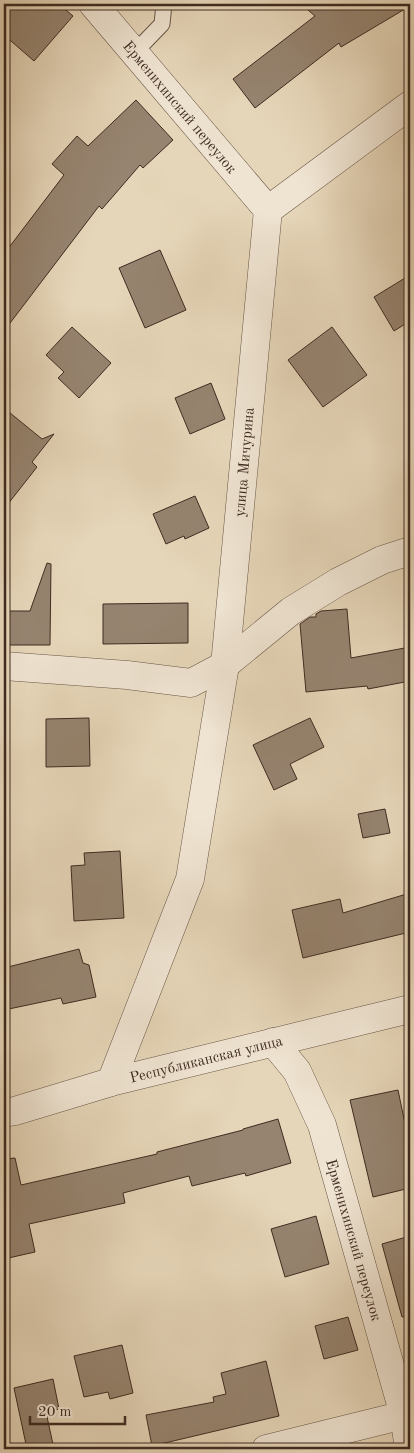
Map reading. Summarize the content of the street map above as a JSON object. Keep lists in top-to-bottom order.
{
  "streets": {
    "street": ["Ерменихинский переулок", "улица Мичурина", "Республиканская улица"]
  },
  "crossings": [
    ["Ерменихинский переулок", "улица Мичурина"],
    ["Ерменихинский переулок", "Республиканская улица"],
    ["улица Мичурина", "Республиканская улица"]
  ],
  "scale_bar": "20 m"
}
